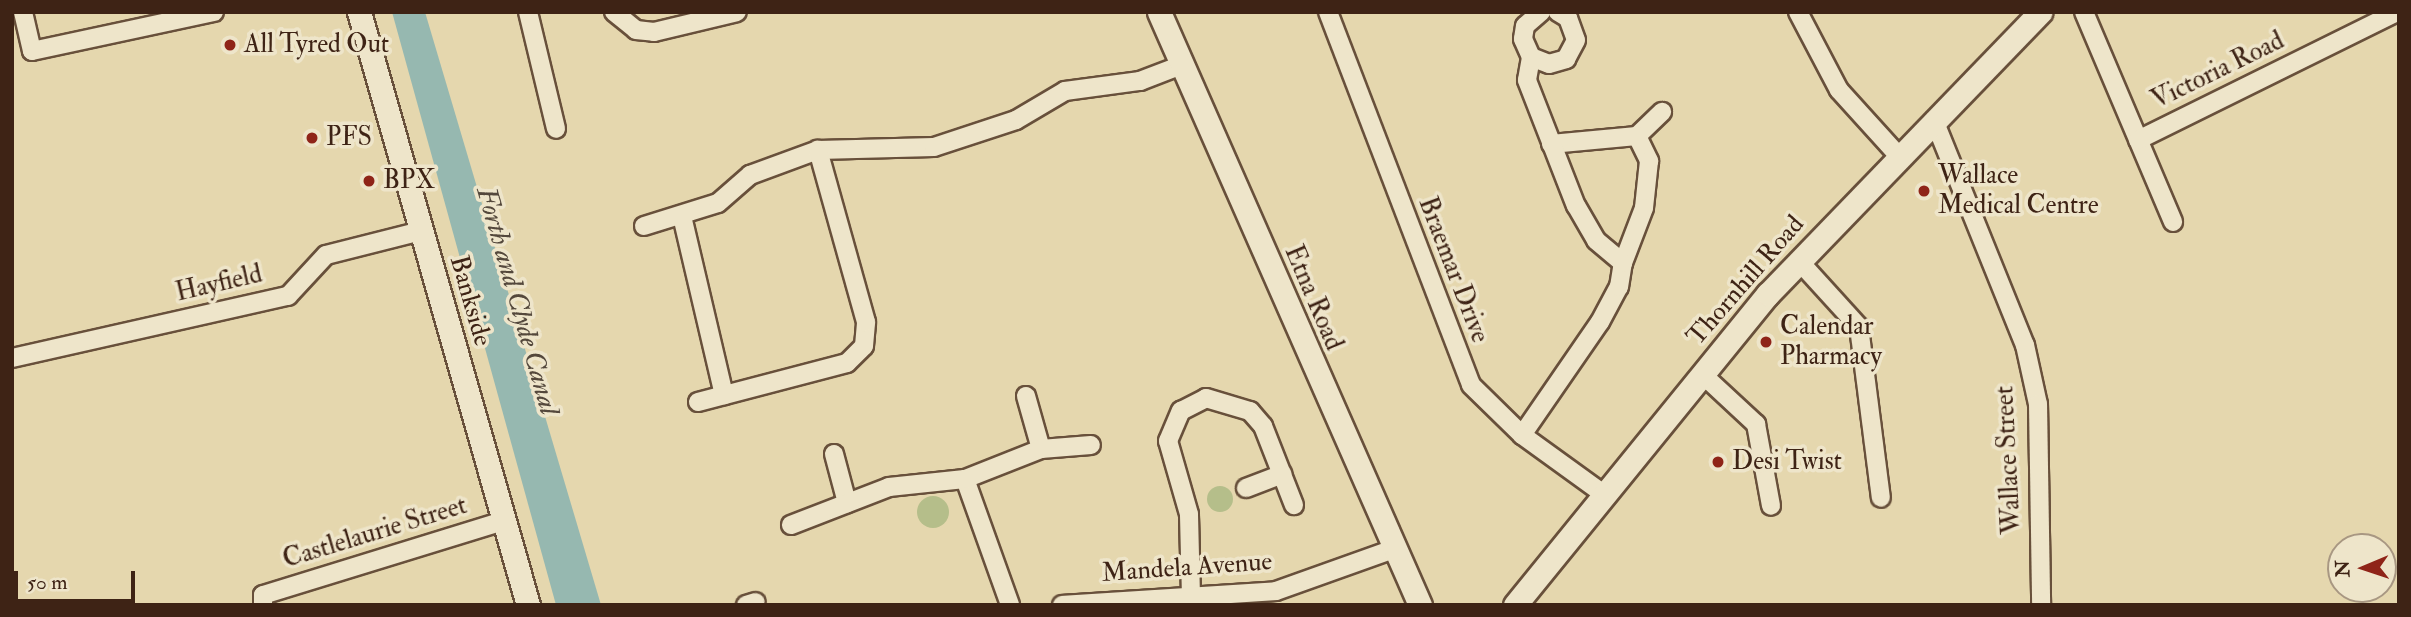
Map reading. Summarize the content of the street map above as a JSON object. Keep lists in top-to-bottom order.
{
  "streets": {
    "street": [
      "Victoria Road",
      "Braemar Drive",
      "Thornhill Road",
      "Hayfield",
      "Etna Road",
      "Bankside",
      "Wallace Street",
      "Castlelaurie Street",
      "Mandela Avenue"
    ]
  },
  "crossings": [
    ["Braemar Drive", "Thornhill Road"],
    ["Thornhill Road", "Wallace Street"],
    ["Hayfield", "Bankside"],
    ["Etna Road", "Mandela Avenue"],
    ["Bankside", "Castlelaurie Street"]
  ],
  "water": ["Forth and Clyde Canal"],
  "places": [
    "All Tyred Out",
    "PFS",
    "BPX",
    "Wallace Medical Centre",
    "Calendar Pharmacy",
    "Desi Twist"
  ],
  "scale_bar": "50 m",
  "north": "left"
}
